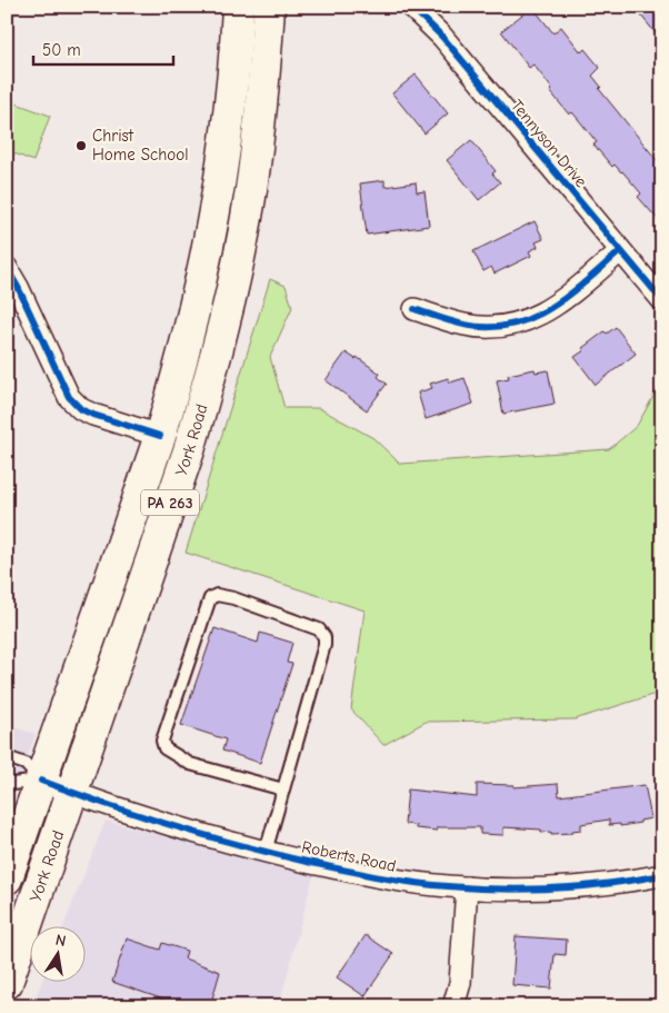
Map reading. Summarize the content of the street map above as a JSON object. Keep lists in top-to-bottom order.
{
  "streets": {
    "highway": ["York Road", "PA 263"],
    "street": ["Tennyson Drive", "Roberts Road"]
  },
  "crossings": [
    ["York Road", "Roberts Road"]
  ],
  "places": ["Christ Home School"],
  "scale_bar": "50 m",
  "north": "top"
}
